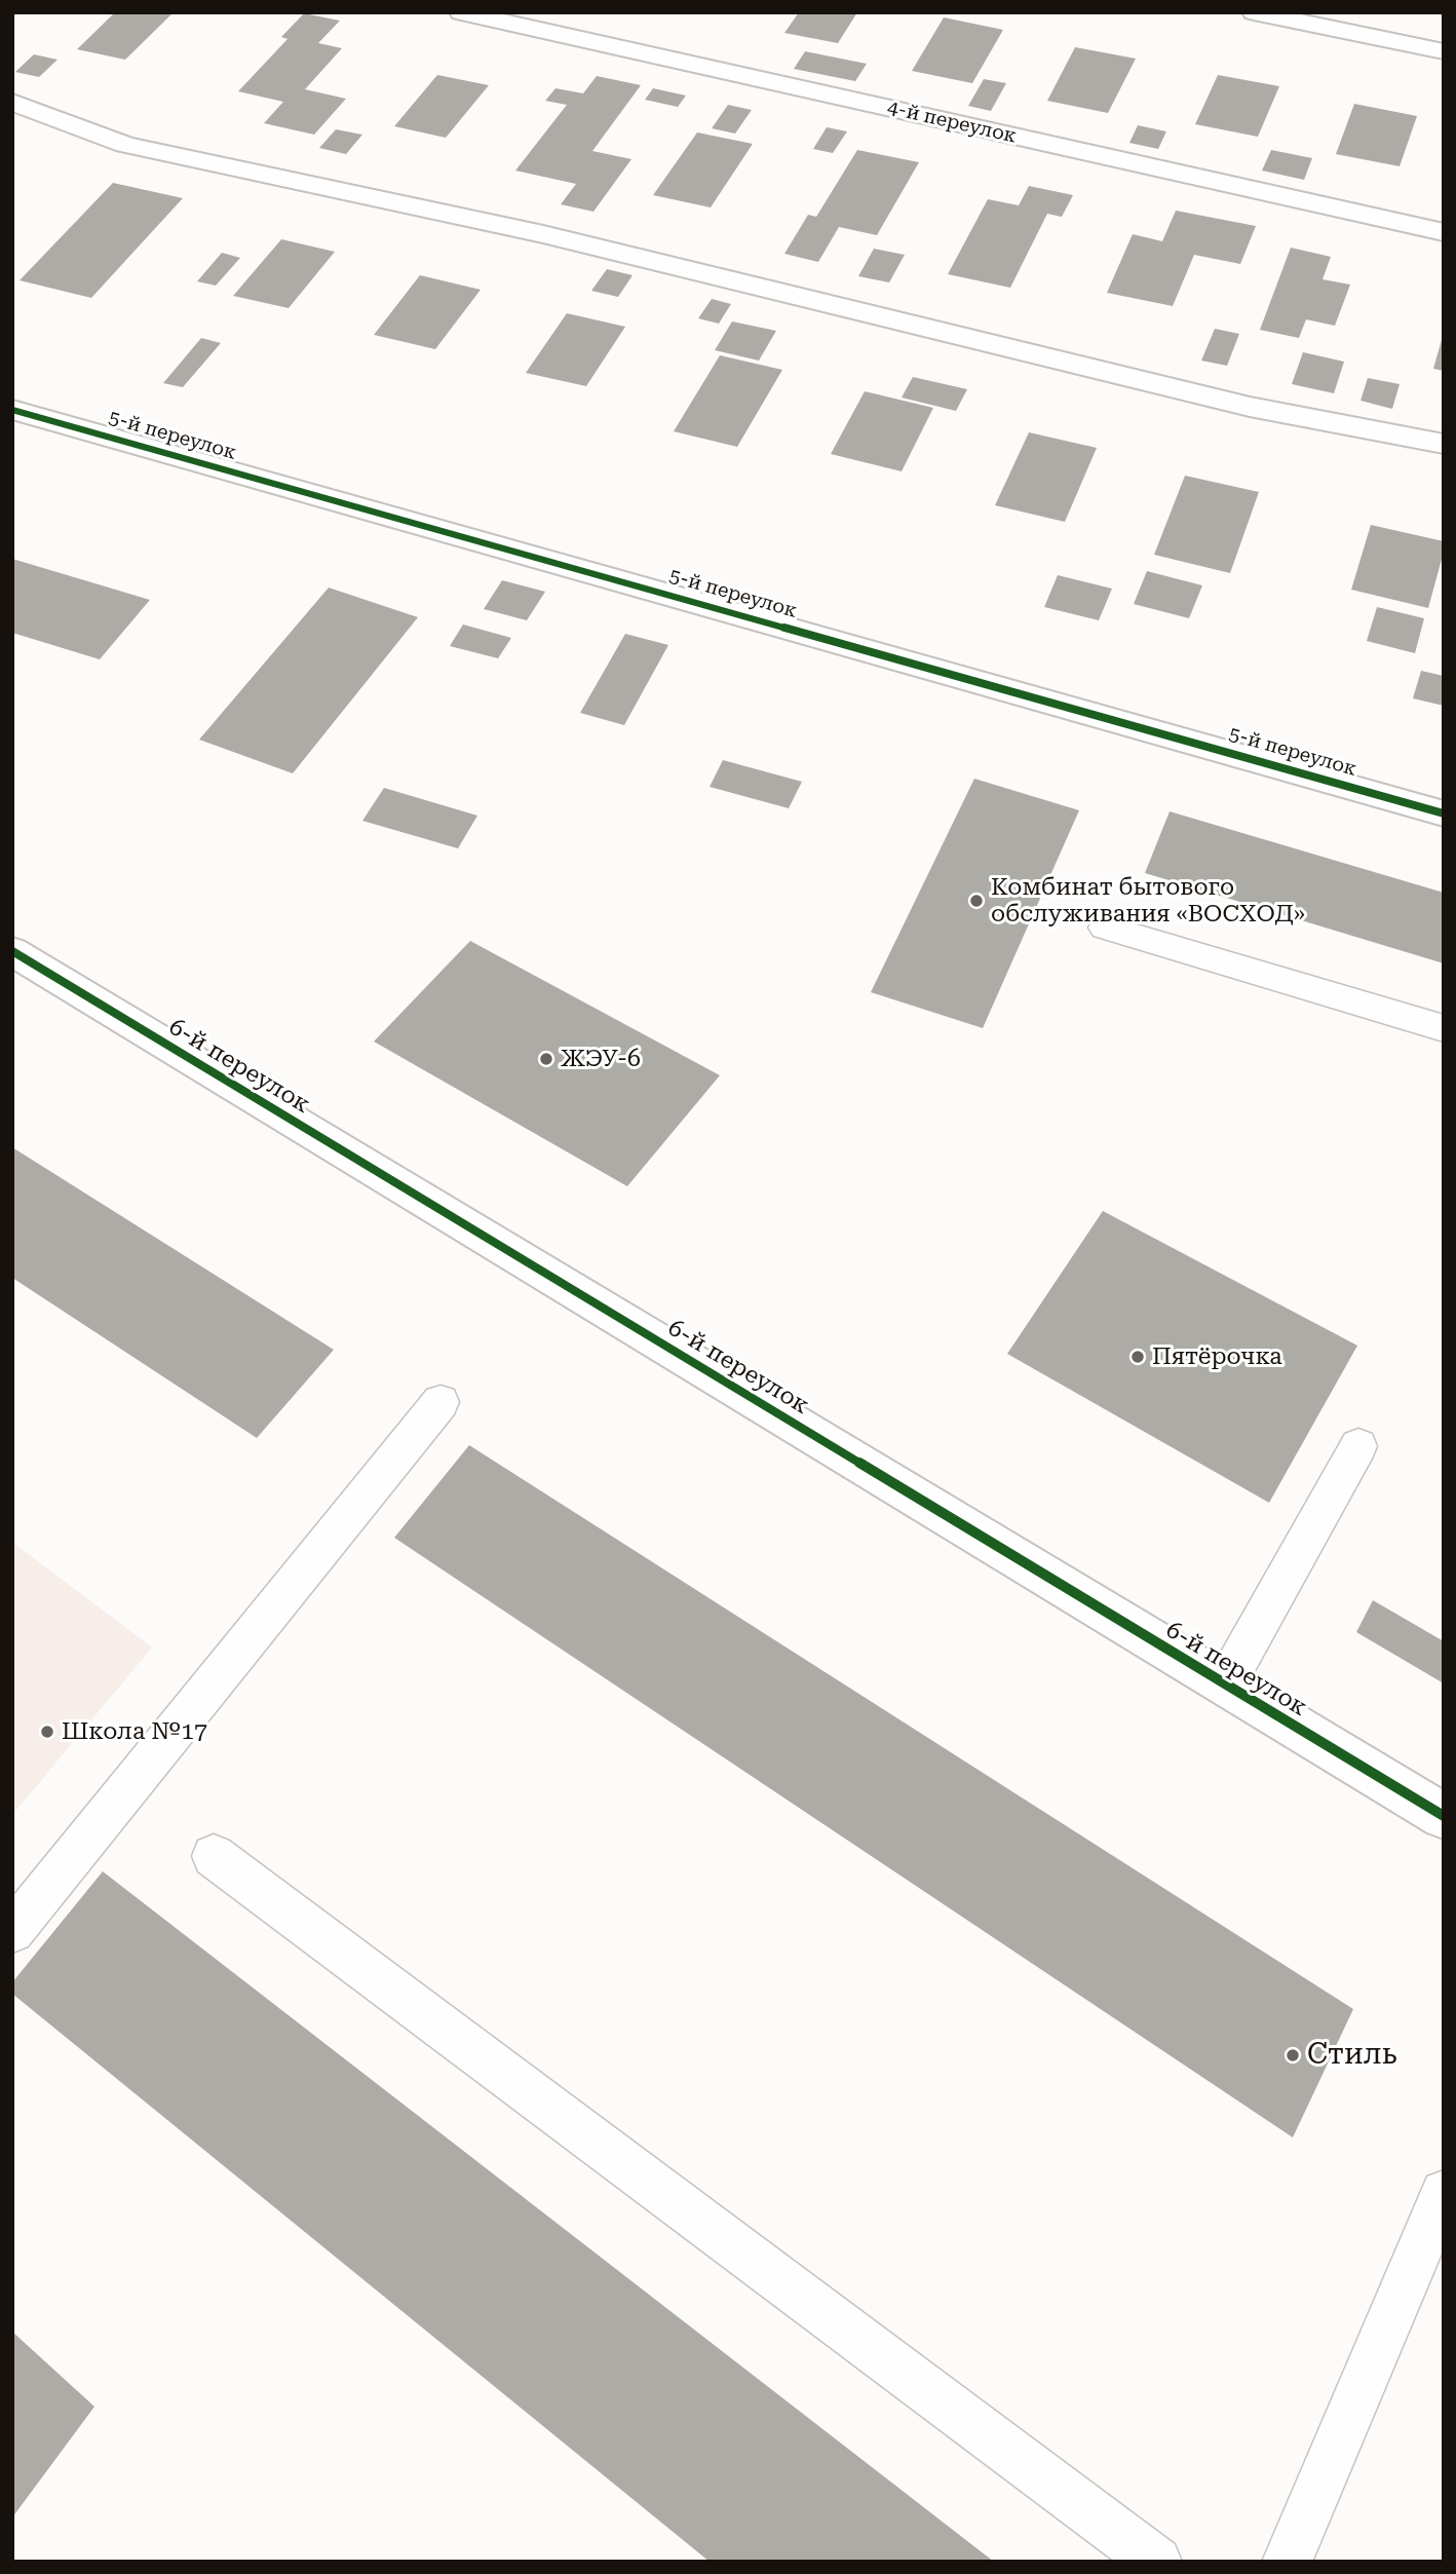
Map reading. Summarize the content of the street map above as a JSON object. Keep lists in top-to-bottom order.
{
  "streets": {
    "street": ["4-й переулок", "5-й переулок", "6-й переулок"]
  },
  "places": [
    "Комбинат бытового обслуживания «ВОСХОД»",
    "ЖЭУ-6",
    "Пятёрочка",
    "Школа №17",
    "Стиль"
  ]
}
